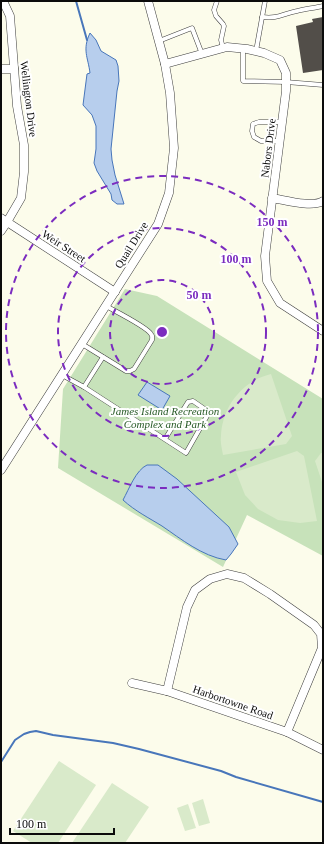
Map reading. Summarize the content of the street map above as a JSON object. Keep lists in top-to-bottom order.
{
  "streets": {
    "street": [
      "Wellington Drive",
      "Nabors Drive",
      "Quail Drive",
      "Weir Street",
      "Harbortowne Road"
    ]
  },
  "crossings": [
    ["Wellington Drive", "Weir Street"],
    ["Nabors Drive", "Quail Drive"],
    ["Quail Drive", "Weir Street"]
  ],
  "parks": ["James Island Recreation Complex and Park"],
  "scale_bar": "100 m",
  "rings": ["150 m", "100 m", "50 m"]
}
